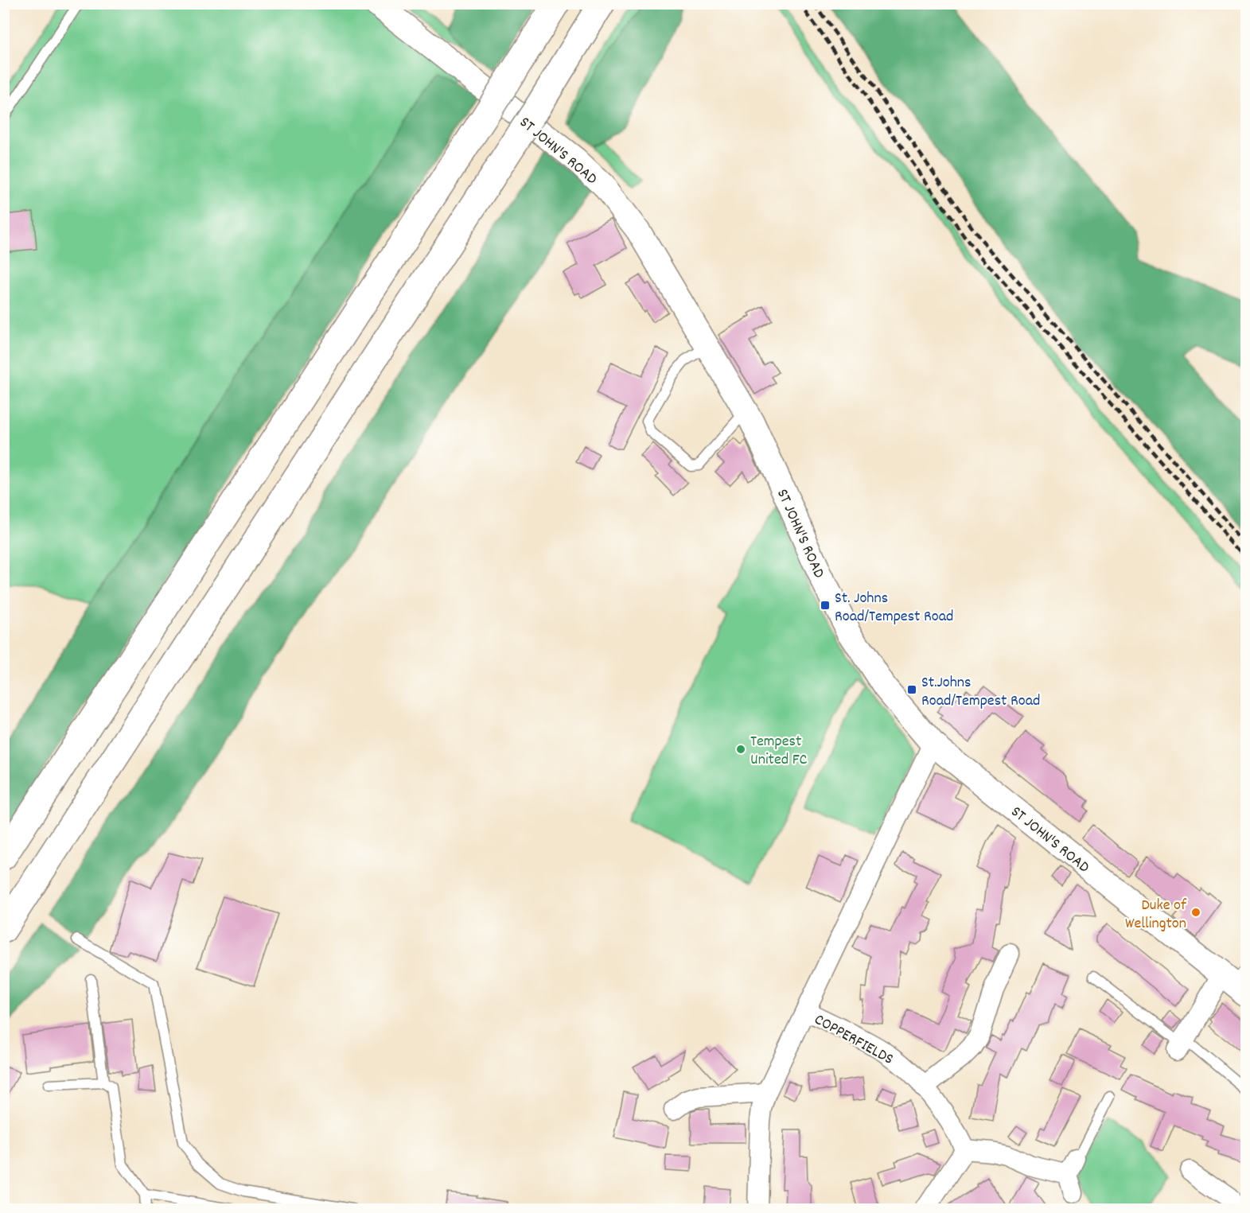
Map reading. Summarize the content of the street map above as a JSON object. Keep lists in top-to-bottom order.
{
  "streets": {
    "street": ["ST JOHN'S ROAD", "COPPERFIELDS"]
  },
  "places": {
    "transit": ["St. Johns Road/Tempest Road", "St.Johns Road/Tempest Road"],
    "other": ["Tempest United FC", "Duke of Wellington"]
  }
}
